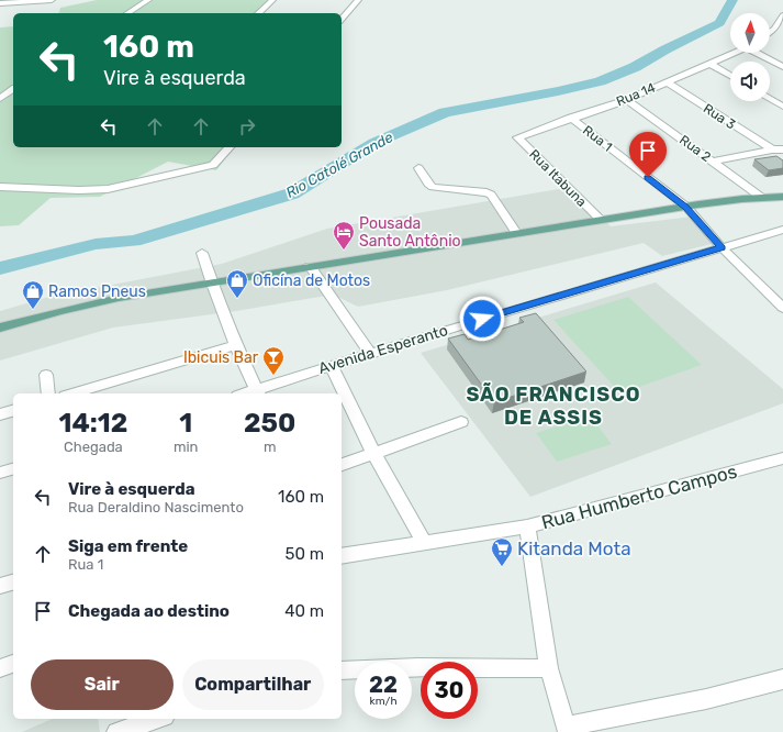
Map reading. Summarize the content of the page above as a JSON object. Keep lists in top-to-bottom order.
{
  "streets": {
    "street": [
      "Rua 14",
      "Rua 3",
      "Rua 1",
      "Rua 2",
      "Rua Itabuna",
      "Avenida Esperanto",
      "Rua Humberto Campos"
    ]
  },
  "crossings": [
    ["Rua 14", "Rua 3"],
    ["Rua 14", "Rua 1"],
    ["Rua 14", "Rua 2"],
    ["Rua 14", "Rua Itabuna"],
    ["Rua 1", "Avenida Esperanto"]
  ],
  "districts": ["SÃO FRANCISCO DE ASSIS"],
  "water": ["Rio Catolé Grande"],
  "places": {
    "hotel": ["Pousada Santo Antônio"],
    "shop": ["Oficína de Motos", "Ramos Pneus"],
    "bar": ["Ibicuis Bar"],
    "supermarket": ["Kitanda Mota"]
  },
  "north": "top",
  "page": {
    "turn": ["160 m", "Vire à esquerda"],
    "eta": [
      "14:12",
      "Chegada",
      "1",
      "min",
      "250",
      "m"
    ],
    "list": [
      {
        "name": "Vire à esquerda",
        "note": "Rua Deraldino Nascimento",
        "value": "160 m"
      },
      {
        "name": "Siga em frente",
        "note": "Rua 1",
        "value": "50 m"
      },
      {
        "name": "Chegada ao destino",
        "value": "40 m"
      }
    ],
    "buttons": ["Sair", "Compartilhar"],
    "speed": "22 km/h",
    "limit": "30"
  }
}
